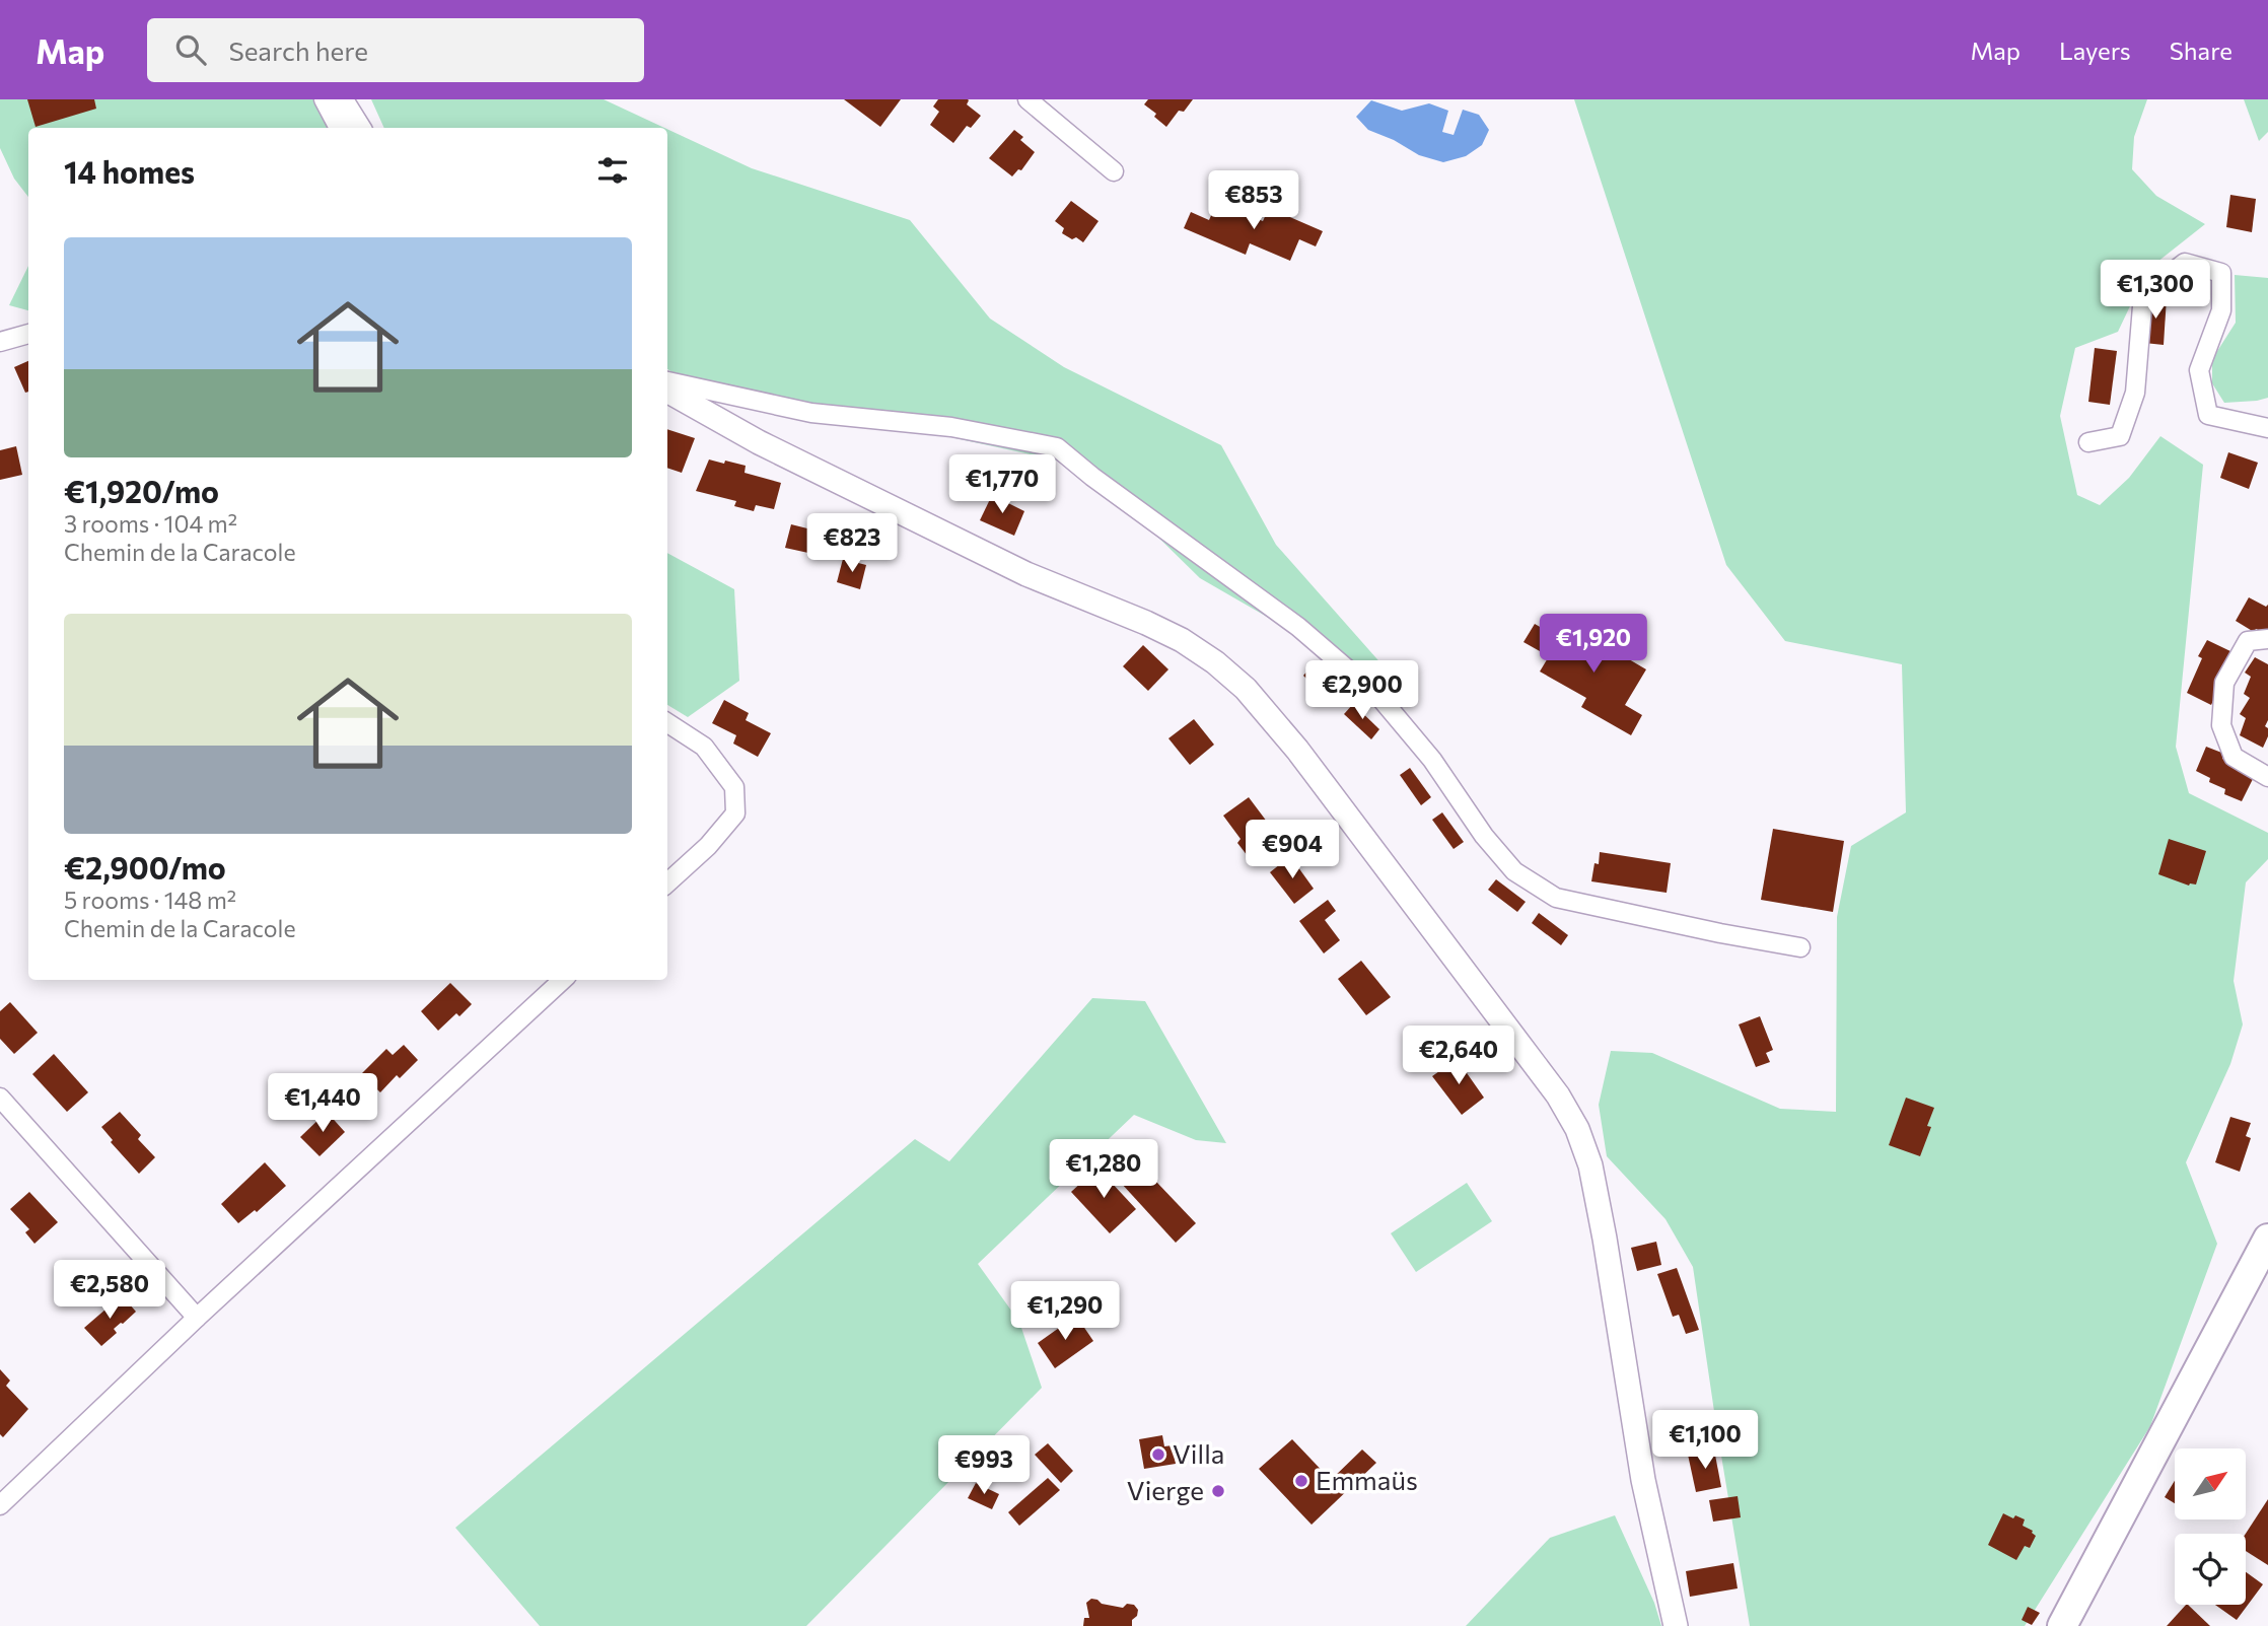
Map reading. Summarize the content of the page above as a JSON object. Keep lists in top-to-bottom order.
{
  "places": ["Villa", "Emmaüs", "Vierge"],
  "north": "top right",
  "page": {
    "header": "Map",
    "search": "Search here",
    "nav": ["Map", "Layers", "Share"],
    "heading": "14 homes",
    "price": [
      "€853",
      "€1,300",
      "€1,770",
      "€823",
      "€1,920",
      "€2,900",
      "€904",
      "€2,640",
      "€1,440",
      "€1,280",
      "€2,580",
      "€1,290",
      "€1,100",
      "€993"
    ],
    "list": [
      {
        "name": "€1,920/mo",
        "note": "3 rooms · 104 m² · Chemin de la Caracole"
      },
      {
        "name": "€2,900/mo",
        "note": "5 rooms · 148 m² · Chemin de la Caracole"
      }
    ]
  }
}
